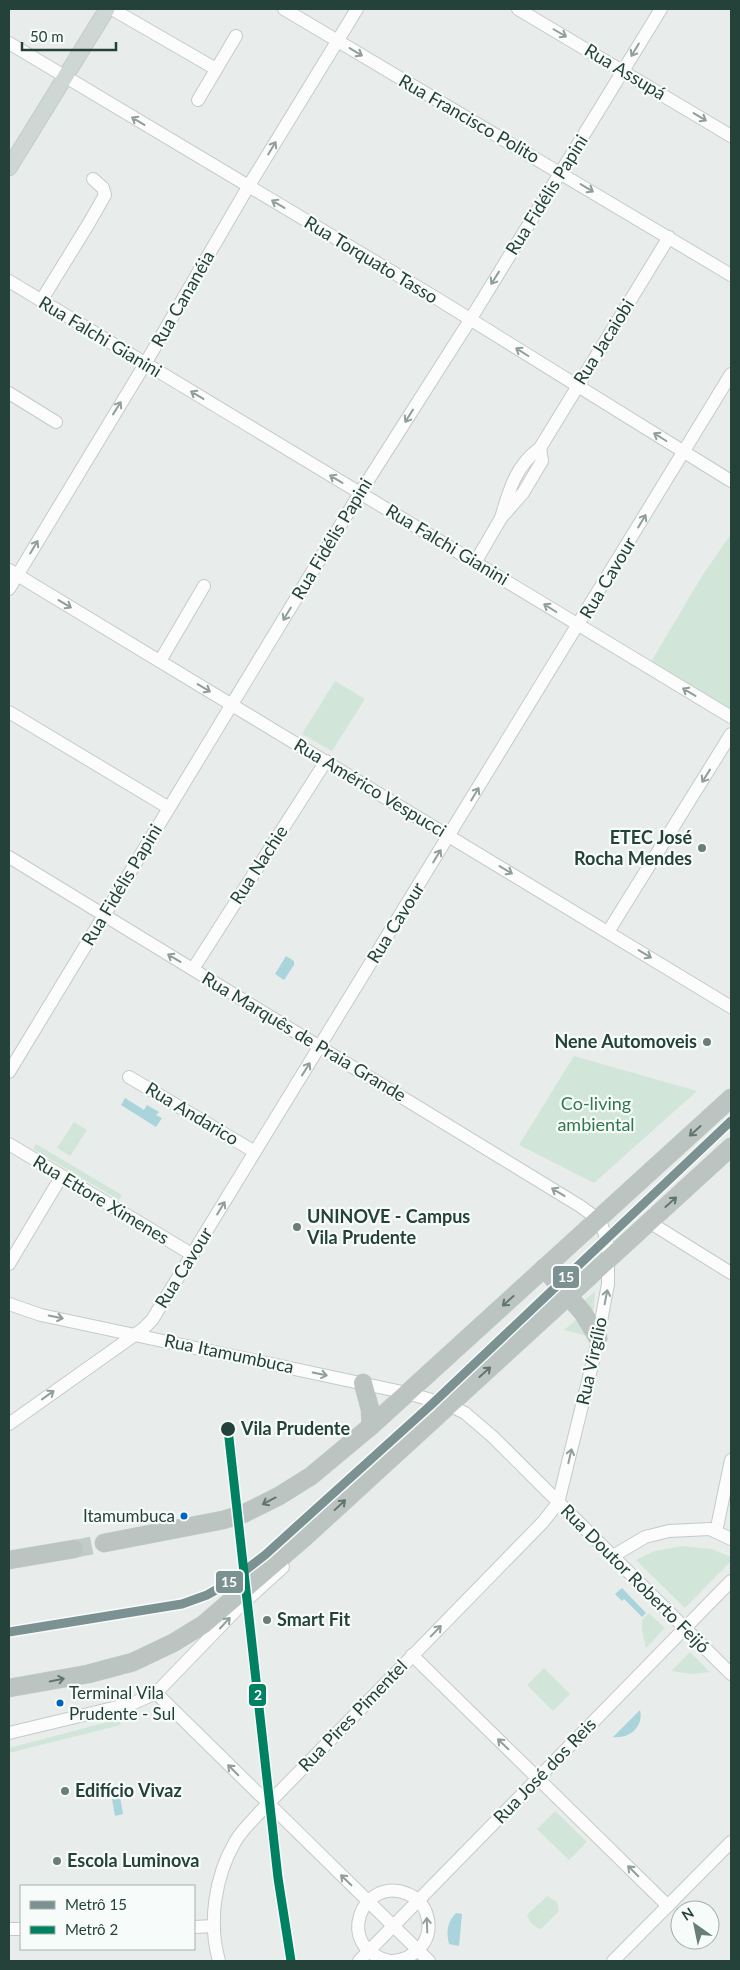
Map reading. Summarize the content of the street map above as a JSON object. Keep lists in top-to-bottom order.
{
  "streets": {
    "street": [
      "Rua Assupá",
      "Rua Francisco Polito",
      "Rua Fidélis Papini",
      "Rua Torquato Tasso",
      "Rua Cananéia",
      "Rua Falchi Gianini",
      "Rua Jacaiobi",
      "Rua Cavour",
      "Rua Américo Vespucci",
      "Rua Nachie",
      "Rua Marquês de Praia Grande",
      "Rua Andarico",
      "Rua Ettore Ximenes",
      "Rua Itamumbuca",
      "Rua Virgílio",
      "Rua Doutor Roberto Feijó",
      "Rua Pires Pimentel",
      "Rua José dos Reis"
    ]
  },
  "crossings": [
    ["Rua Assupá", "Rua Fidélis Papini"],
    ["Rua Francisco Polito", "Rua Fidélis Papini"],
    ["Rua Francisco Polito", "Rua Cananéia"],
    ["Rua Francisco Polito", "Rua Jacaiobi"],
    ["Rua Fidélis Papini", "Rua Torquato Tasso"],
    ["Rua Fidélis Papini", "Rua Falchi Gianini"],
    ["Rua Fidélis Papini", "Rua Américo Vespucci"],
    ["Rua Fidélis Papini", "Rua Marquês de Praia Grande"],
    ["Rua Torquato Tasso", "Rua Cananéia"],
    ["Rua Torquato Tasso", "Rua Jacaiobi"],
    ["Rua Torquato Tasso", "Rua Cavour"],
    ["Rua Cananéia", "Rua Falchi Gianini"],
    ["Rua Cananéia", "Rua Américo Vespucci"],
    ["Rua Falchi Gianini", "Rua Jacaiobi"],
    ["Rua Falchi Gianini", "Rua Cavour"],
    ["Rua Cavour", "Rua Américo Vespucci"],
    ["Rua Cavour", "Rua Marquês de Praia Grande"],
    ["Rua Cavour", "Rua Andarico"],
    ["Rua Cavour", "Rua Ettore Ximenes"],
    ["Rua Cavour", "Rua Itamumbuca"],
    ["Rua Américo Vespucci", "Rua Nachie"],
    ["Rua Nachie", "Rua Marquês de Praia Grande"],
    ["Rua Marquês de Praia Grande", "Rua Virgílio"],
    ["Rua Itamumbuca", "Rua Doutor Roberto Feijó"],
    ["Rua Virgílio", "Rua Doutor Roberto Feijó"],
    ["Rua Virgílio", "Rua Pires Pimentel"],
    ["Rua Doutor Roberto Feijó", "Rua Pires Pimentel"],
    ["Rua Doutor Roberto Feijó", "Rua José dos Reis"]
  ],
  "one_way": [
    "Rua Assupá",
    "Rua Francisco Polito",
    "Rua Fidélis Papini",
    "Rua Torquato Tasso",
    "Rua Cananéia",
    "Rua Falchi Gianini",
    "Rua Cavour",
    "Rua Américo Vespucci",
    "Rua Marquês de Praia Grande",
    "Rua Itamumbuca",
    "Rua Virgílio",
    "Rua Pires Pimentel"
  ],
  "parks": ["Co-living ambiental"],
  "places": [
    "ETEC José Rocha Mendes",
    "Nene Automoveis",
    "UNINOVE - Campus Vila Prudente",
    "Vila Prudente",
    "Itamumbuca",
    "Smart Fit",
    "Terminal Vila Prudente - Sul",
    "Edifício Vivaz",
    "Escola Luminova"
  ],
  "lines": ["metro line 15", "metro line 2"],
  "legend": ["Metrô 15", "Metrô 2"],
  "scale_bar": "50 m",
  "north": "top left"
}
